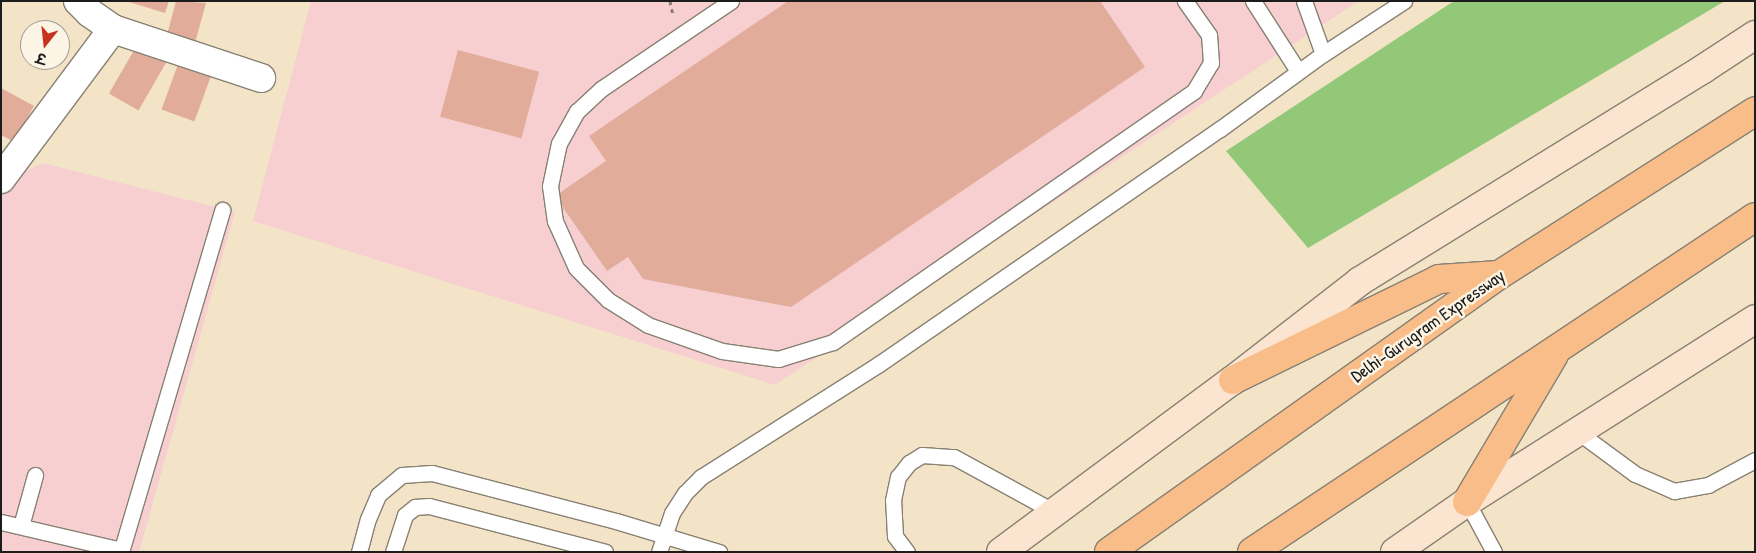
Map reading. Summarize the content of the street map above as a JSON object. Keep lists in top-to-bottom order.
{
  "streets": {
    "highway": ["Delhi-Gurugram Expressway"]
  },
  "north": "bottom"
}
